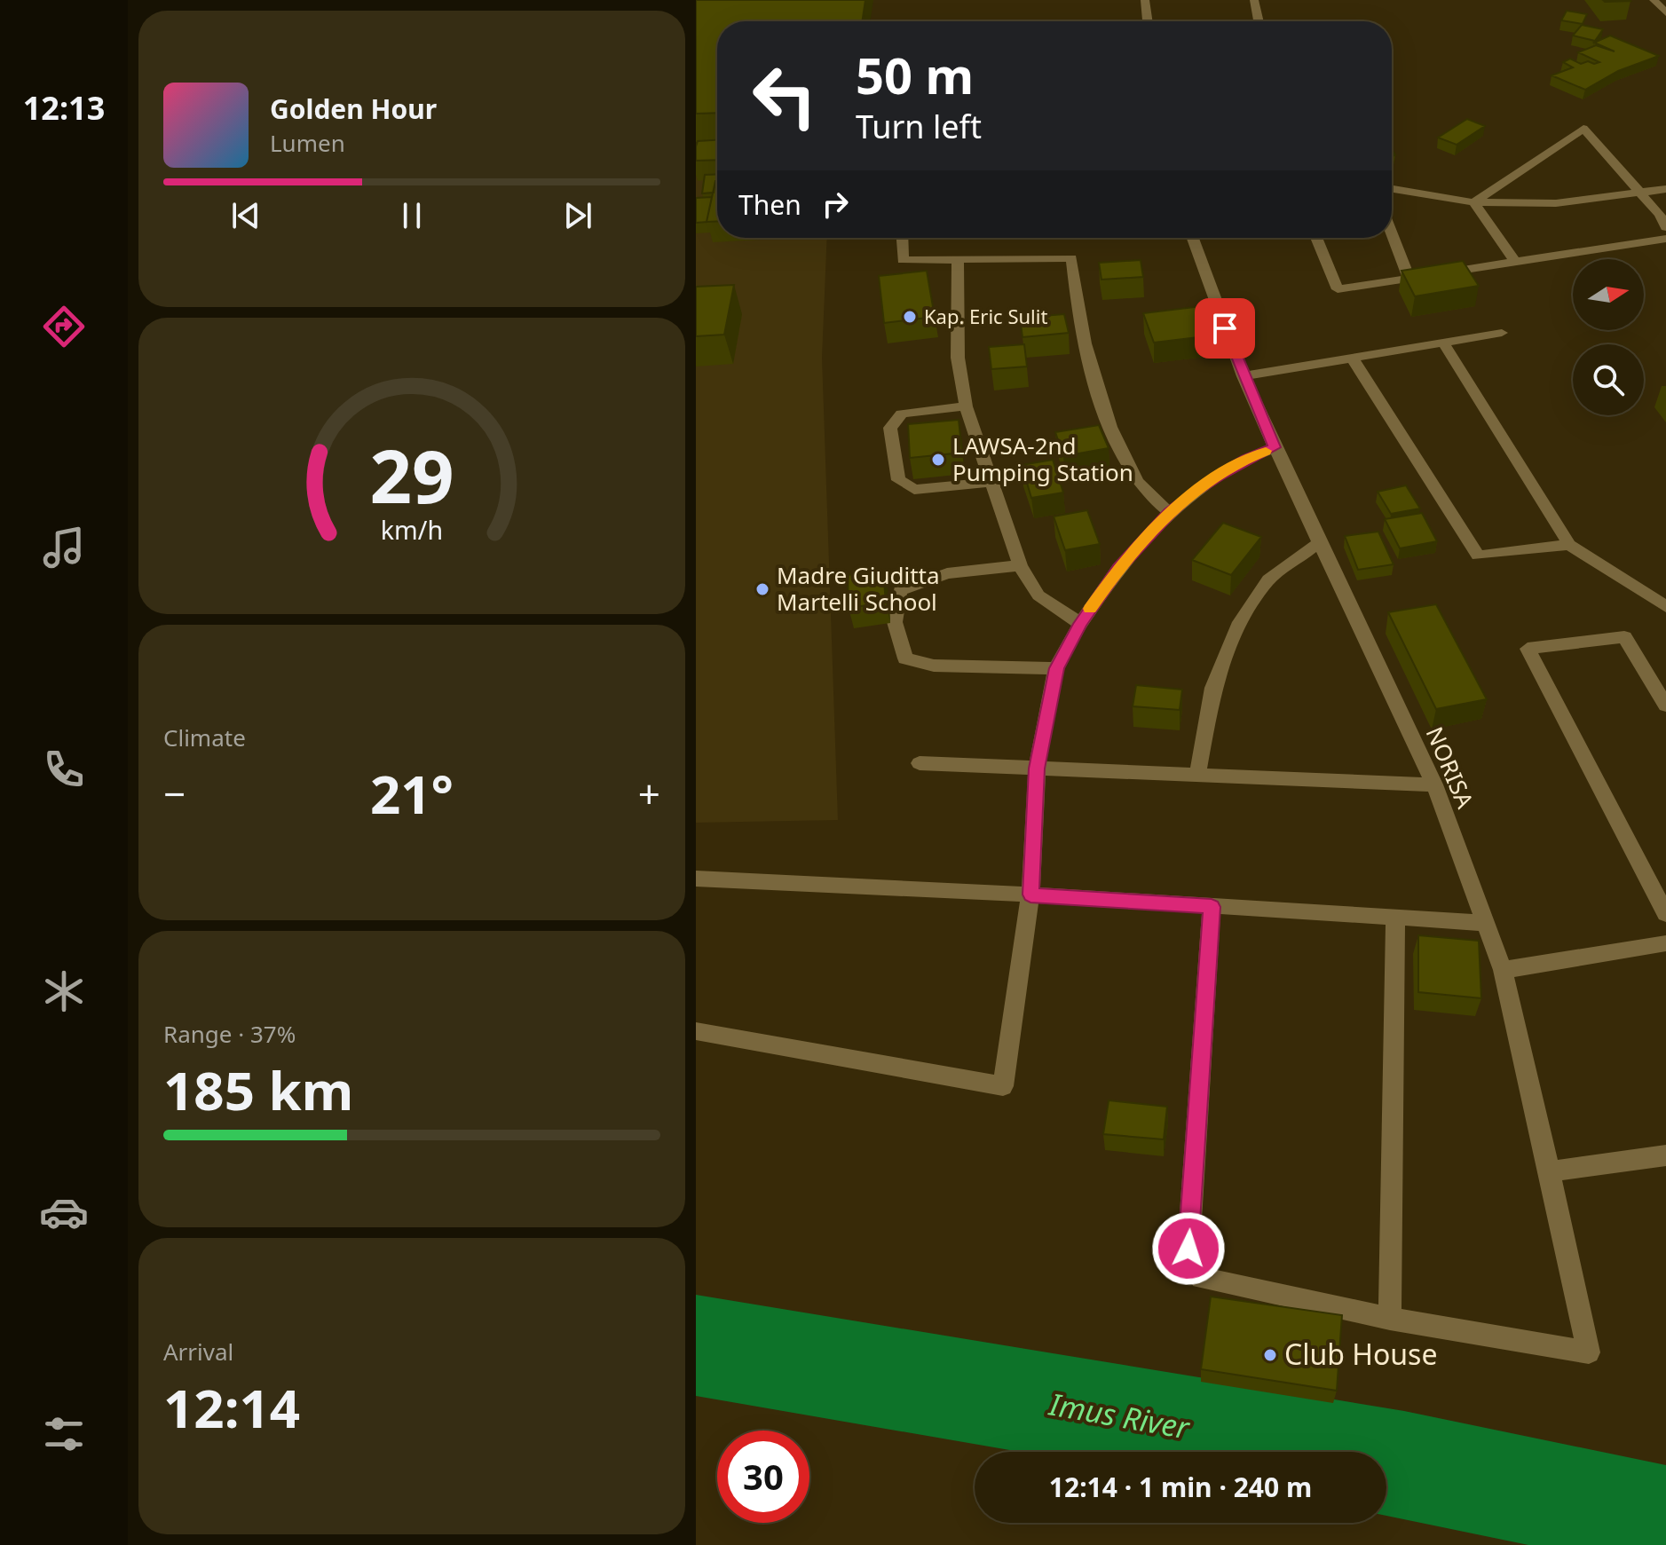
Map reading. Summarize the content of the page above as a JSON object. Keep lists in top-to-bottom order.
{
  "streets": {
    "street": ["NORISA"]
  },
  "water": ["Imus River"],
  "places": [
    "Kap. Eric Sulit",
    "LAWSA-2nd Pumping Station",
    "Madre Giuditta Martelli School",
    "Club House"
  ],
  "north": "right",
  "page": {
    "tabs": "12:13",
    "turn": ["50 m", "Turn left"],
    "song": ["Golden Hour", "Lumen"],
    "then": "Then",
    "tile": [
      "Climate",
      ["Range · 37%", "185 km"],
      ["Arrival", "12:14"]
    ],
    "heat": ["−", "21°", "+"],
    "limit": "30",
    "trip": "12:14 · 1 min · 240 m",
    "gauge": ["29", "km/h"]
  }
}
